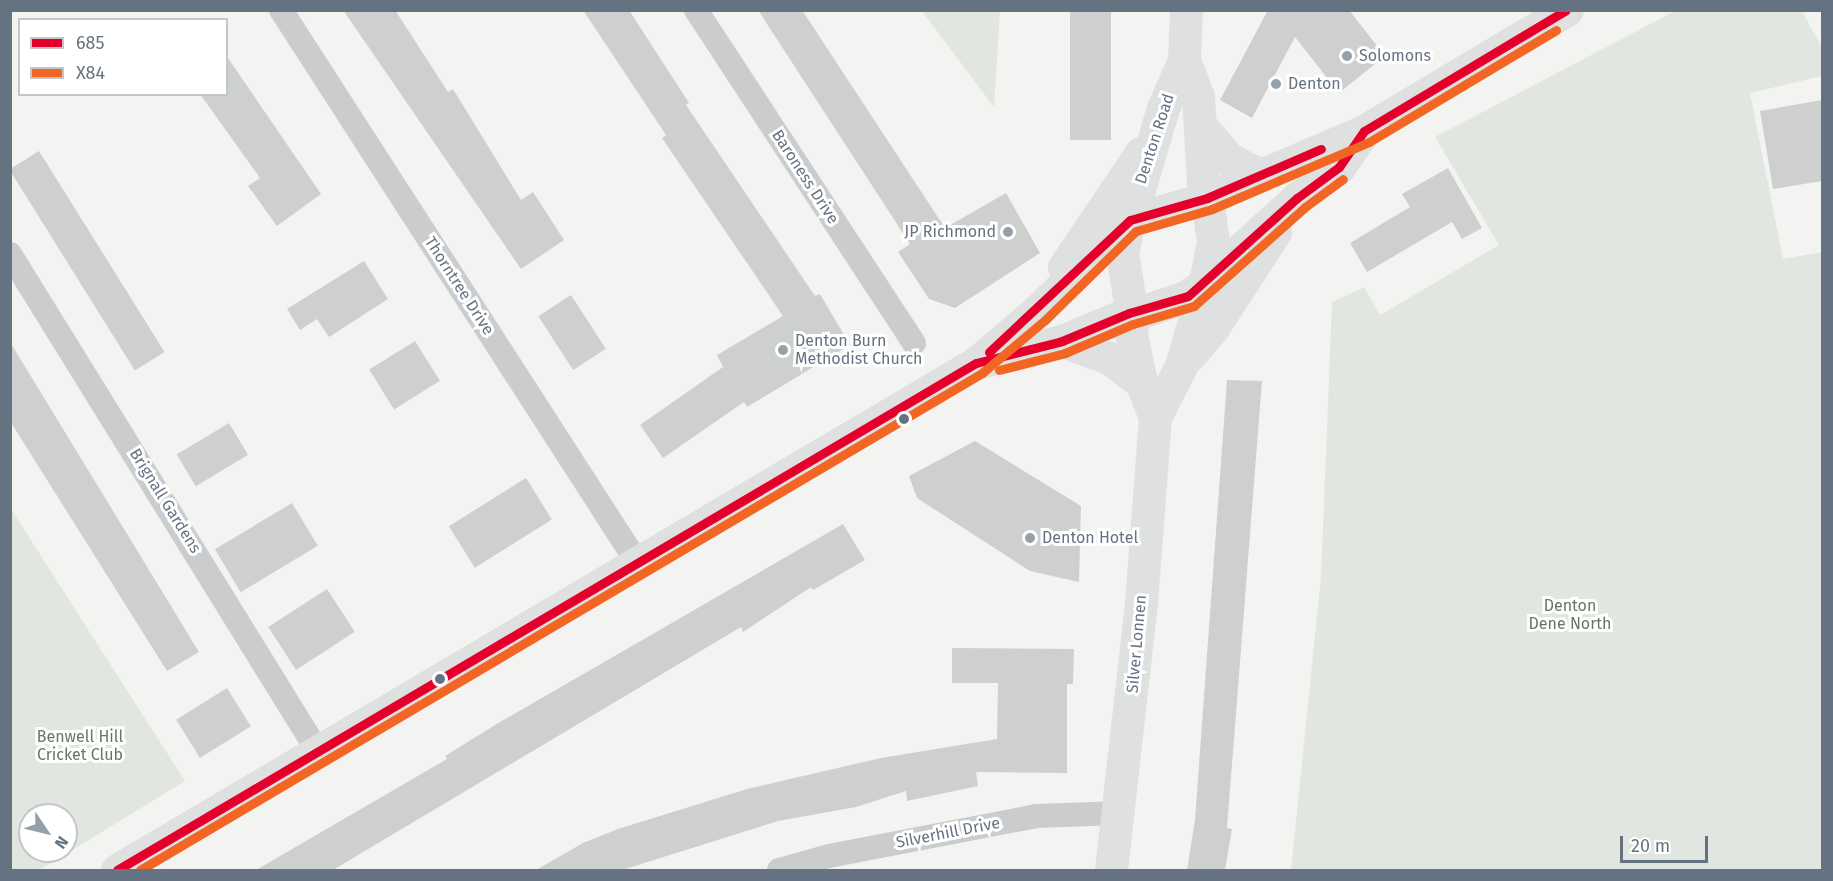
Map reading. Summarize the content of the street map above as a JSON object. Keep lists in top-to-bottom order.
{
  "streets": {
    "main road": ["Denton Road", "Silver Lonnen"],
    "street": [
      "Baroness Drive",
      "Thorntree Drive",
      "Brignall Gardens",
      "Silverhill Drive"
    ]
  },
  "crossings": [
    ["Denton Road", "Silver Lonnen"],
    ["Silver Lonnen", "Silverhill Drive"]
  ],
  "parks": ["Denton Dene North", "Benwell Hill Cricket Club"],
  "places": [
    "Solomons",
    "Denton",
    "JP Richmond",
    "Denton Burn Methodist Church",
    "Denton Hotel"
  ],
  "lines": ["transit line 685", "transit line X84"],
  "legend": ["685", "X84"],
  "scale_bar": "20 m",
  "north": "bottom right"
}
